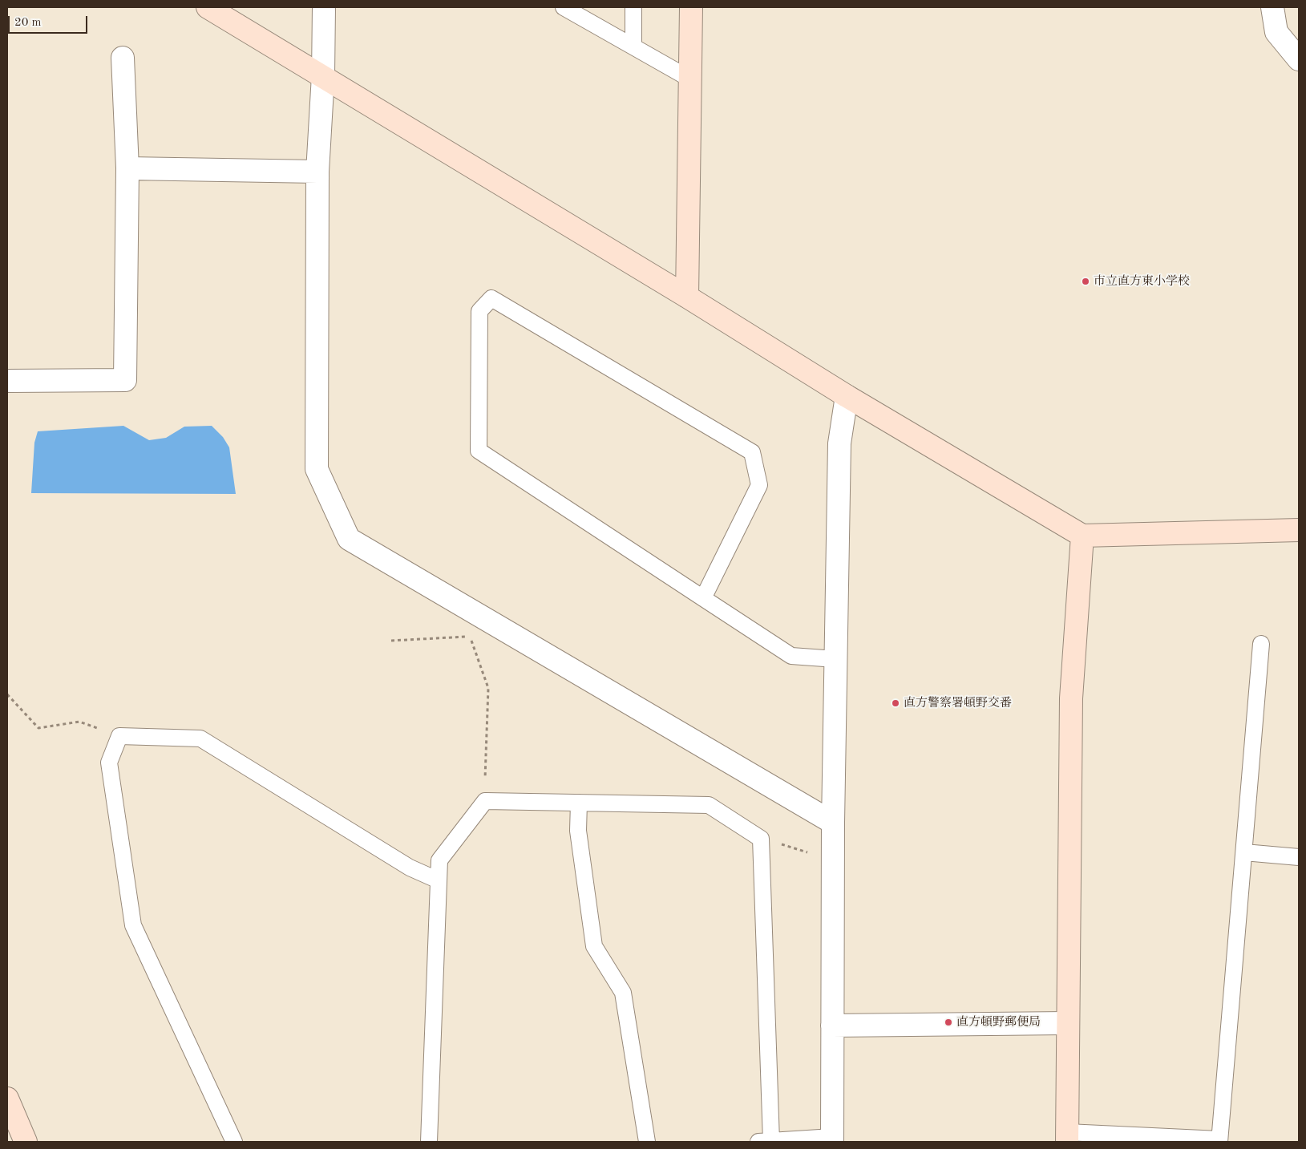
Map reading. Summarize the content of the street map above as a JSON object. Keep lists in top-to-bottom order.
{
  "places": ["市立直方東小学校", "直方警察署頓野交番", "直方頓野郵便局"],
  "scale_bar": "20 m"
}
